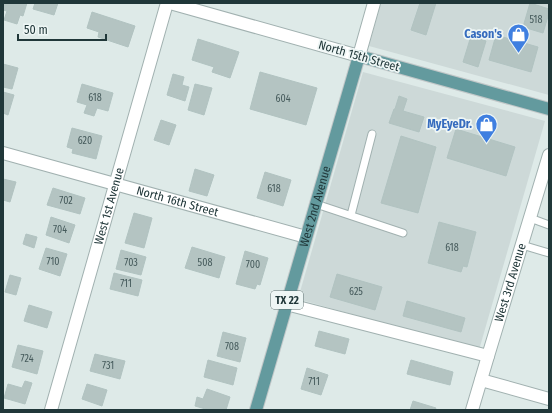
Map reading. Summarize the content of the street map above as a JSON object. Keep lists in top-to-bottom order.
{
  "streets": {
    "main road": ["North 15th Street", "West 2nd Avenue", "TX 22"],
    "street": ["North 16th Street", "West 1st Avenue", "West 3rd Avenue"]
  },
  "crossings": [
    ["North 15th Street", "West 2nd Avenue"],
    ["North 15th Street", "West 1st Avenue"],
    ["North 16th Street", "West 2nd Avenue"],
    ["North 16th Street", "West 1st Avenue"]
  ],
  "places": {
    "shop": ["Cason's", "MyEyeDr."]
  },
  "house_numbers": [
    "518",
    "618",
    "604",
    "620",
    "618",
    "702",
    "704",
    "618",
    "710",
    "703",
    "508",
    "700",
    "711",
    "625",
    "708",
    "724",
    "731",
    "711"
  ],
  "scale_bar": "50 m"
}
